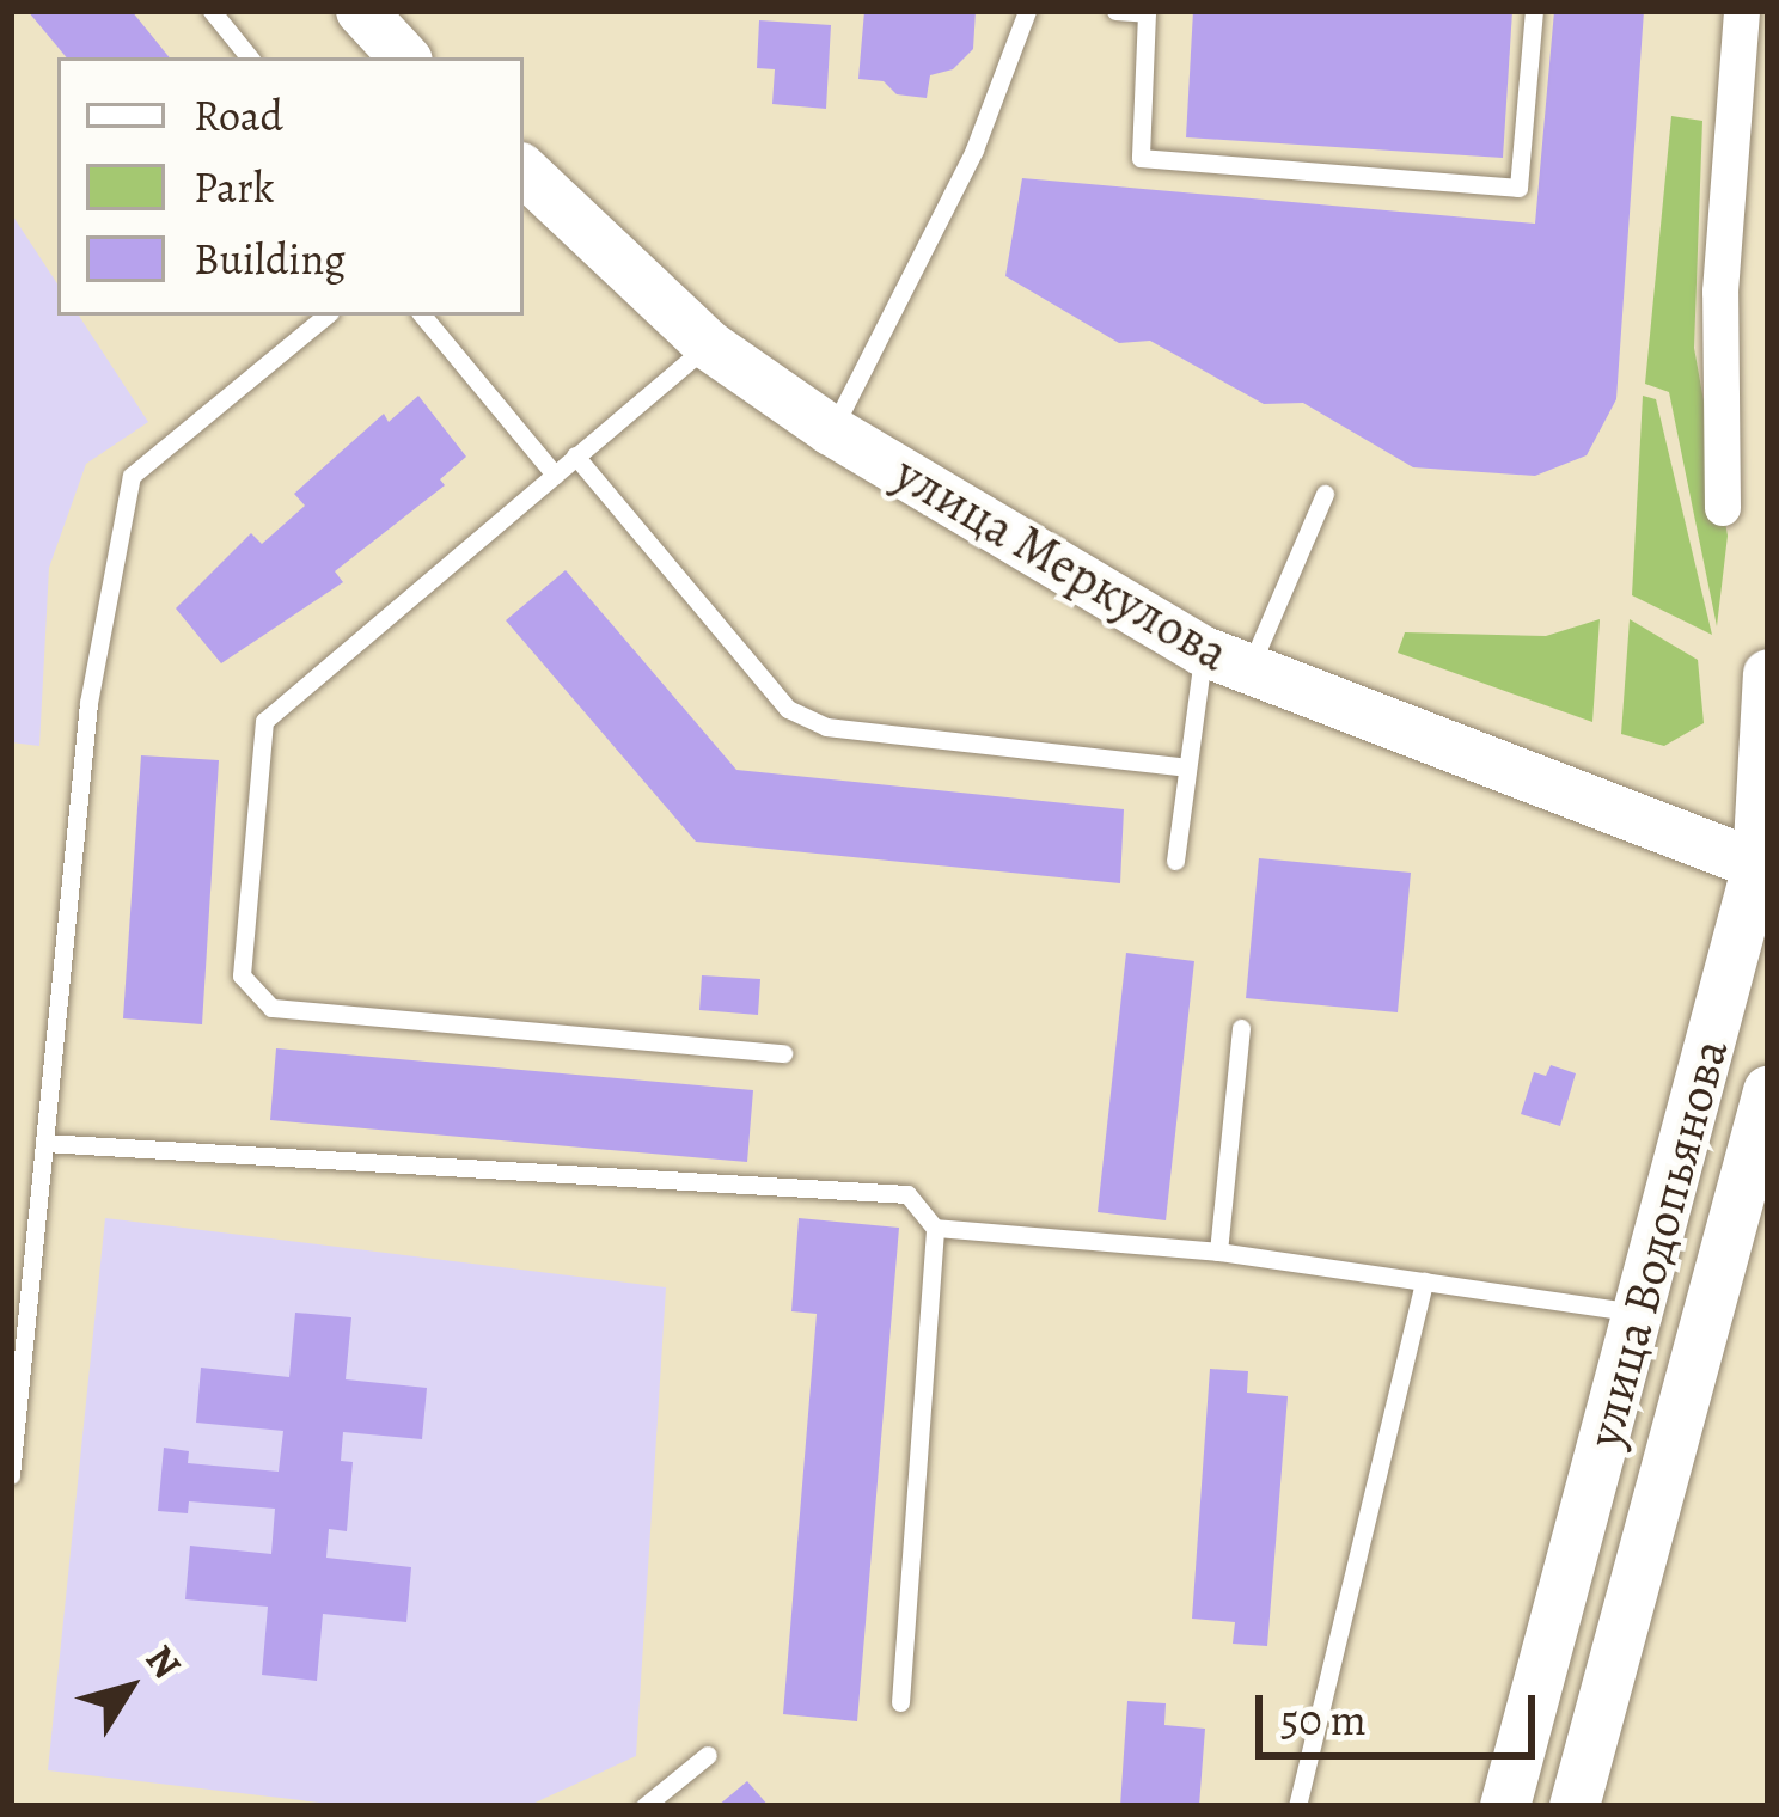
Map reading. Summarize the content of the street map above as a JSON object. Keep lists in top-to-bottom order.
{
  "streets": {
    "main road": ["улица Меркулова", "улица Водопьянова"]
  },
  "crossings": [
    ["улица Меркулова", "улица Водопьянова"]
  ],
  "legend": ["Road", "Park", "Building"],
  "scale_bar": "50 m",
  "north": "top right"
}
